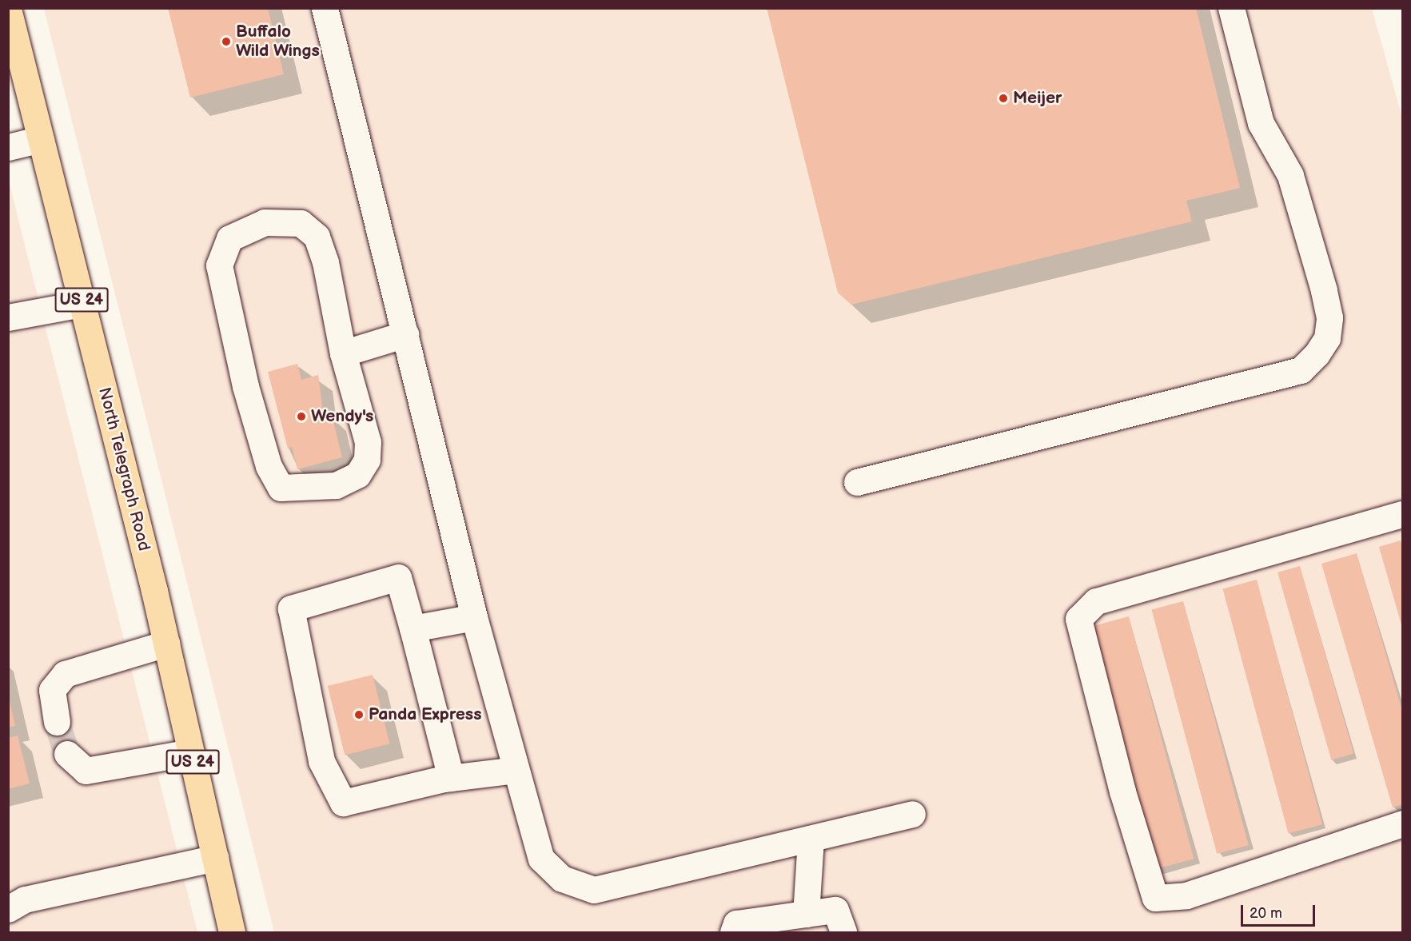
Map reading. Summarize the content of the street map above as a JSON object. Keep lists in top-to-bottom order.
{
  "streets": {
    "main road": ["US 24", "North Telegraph Road"]
  },
  "places": [
    "Buffalo Wild Wings",
    "Meijer",
    "Wendy's",
    "Panda Express"
  ],
  "scale_bar": "20 m"
}
